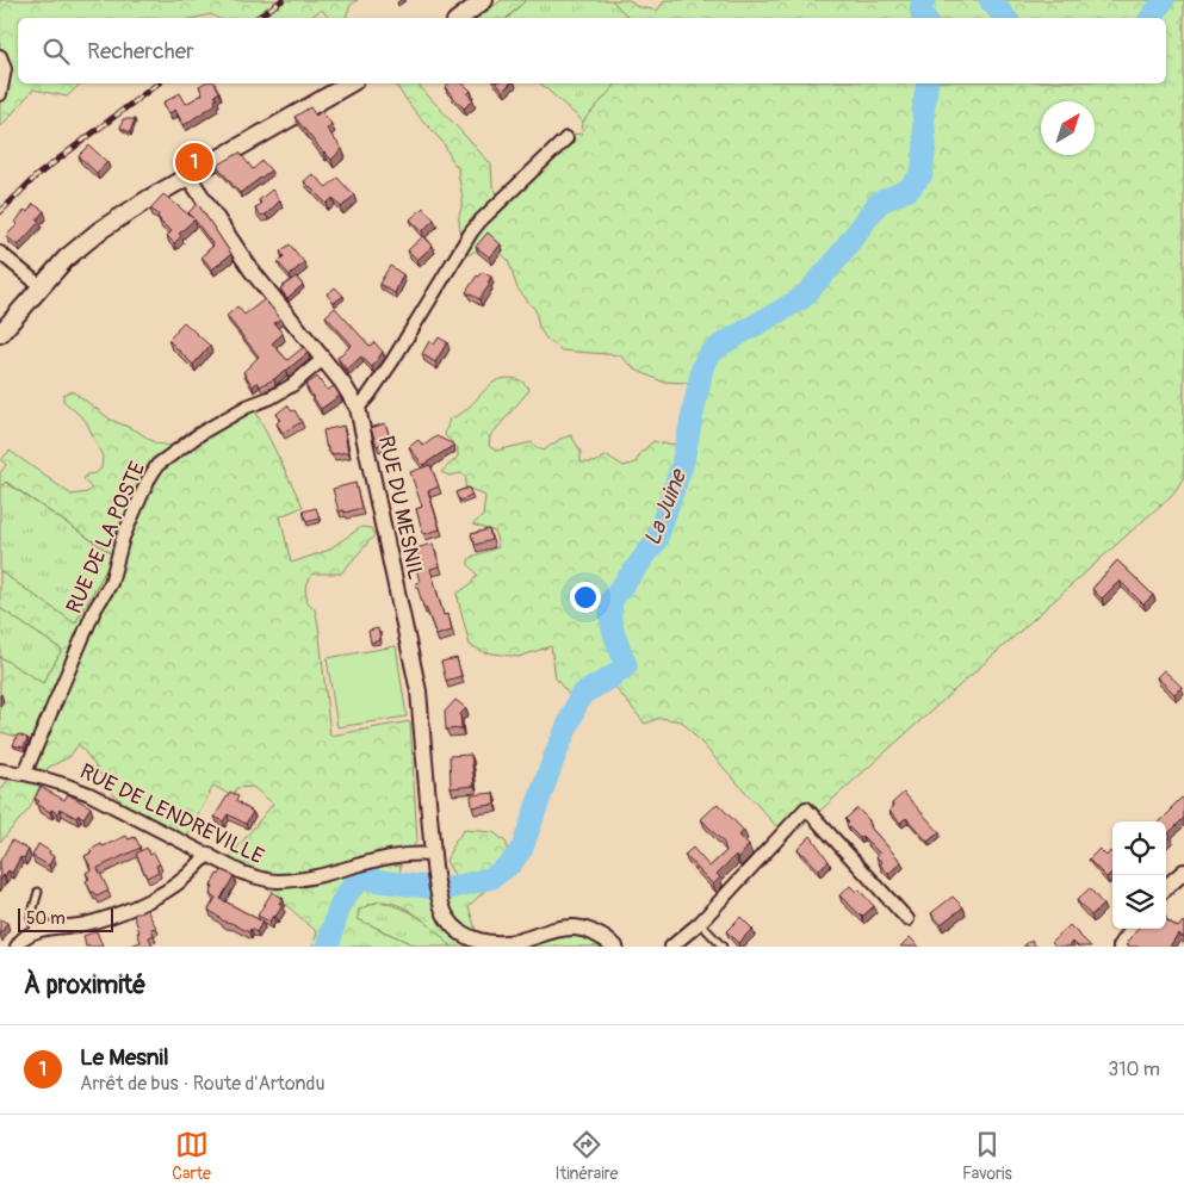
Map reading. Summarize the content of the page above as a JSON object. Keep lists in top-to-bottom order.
{
  "streets": {
    "street": ["RUE DU MESNIL", "RUE DE LA POSTE", "RUE DE LENDREVILLE"]
  },
  "crossings": [
    ["RUE DU MESNIL", "RUE DE LA POSTE"],
    ["RUE DU MESNIL", "RUE DE LENDREVILLE"],
    ["RUE DE LA POSTE", "RUE DE LENDREVILLE"]
  ],
  "water": ["La Juine"],
  "scale_bar": "50 m",
  "north": "top right",
  "page": {
    "search": "Rechercher",
    "pins": "1",
    "scale": "50 m",
    "heading": "À proximité",
    "list": [
      {
        "mark": "1",
        "name": "Le Mesnil",
        "note": "Arrêt de bus · Route d'Artondu",
        "value": "310 m"
      }
    ],
    "nav": ["Carte", "Itinéraire", "Favoris"]
  }
}
